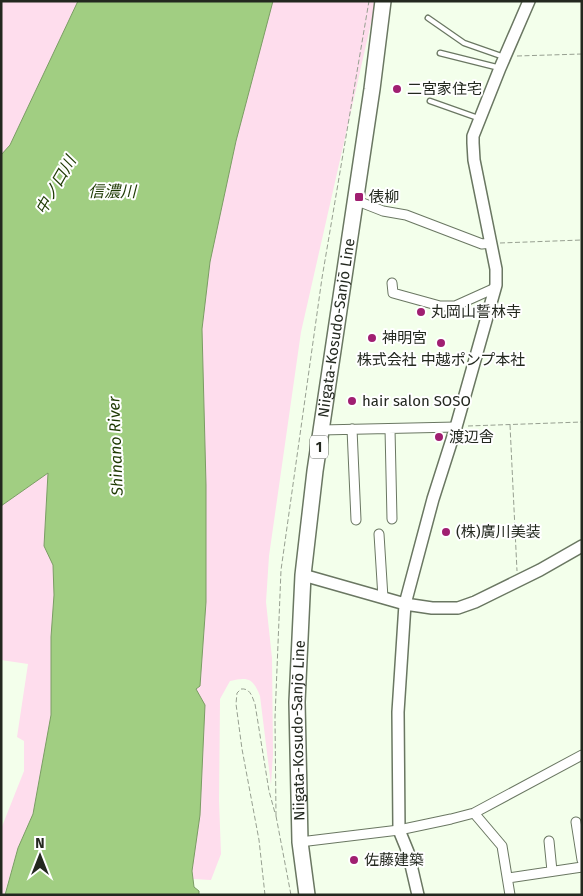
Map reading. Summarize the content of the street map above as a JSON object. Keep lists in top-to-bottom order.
{
  "streets": {
    "main road": ["Niigata-Kosudo-Sanjō Line", "1"]
  },
  "water": ["中ノ口川", "信濃川", "Shinano River"],
  "places": {
    "other": [
      "二宮家住宅",
      "丸岡山誓林寺",
      "神明宮",
      "株式会社 中越ポンプ本社",
      "hair salon SOSO",
      "渡辺舎",
      "(株)廣川美装",
      "佐藤建築"
    ],
    "transit": ["俵柳"]
  },
  "north": "top"
}
